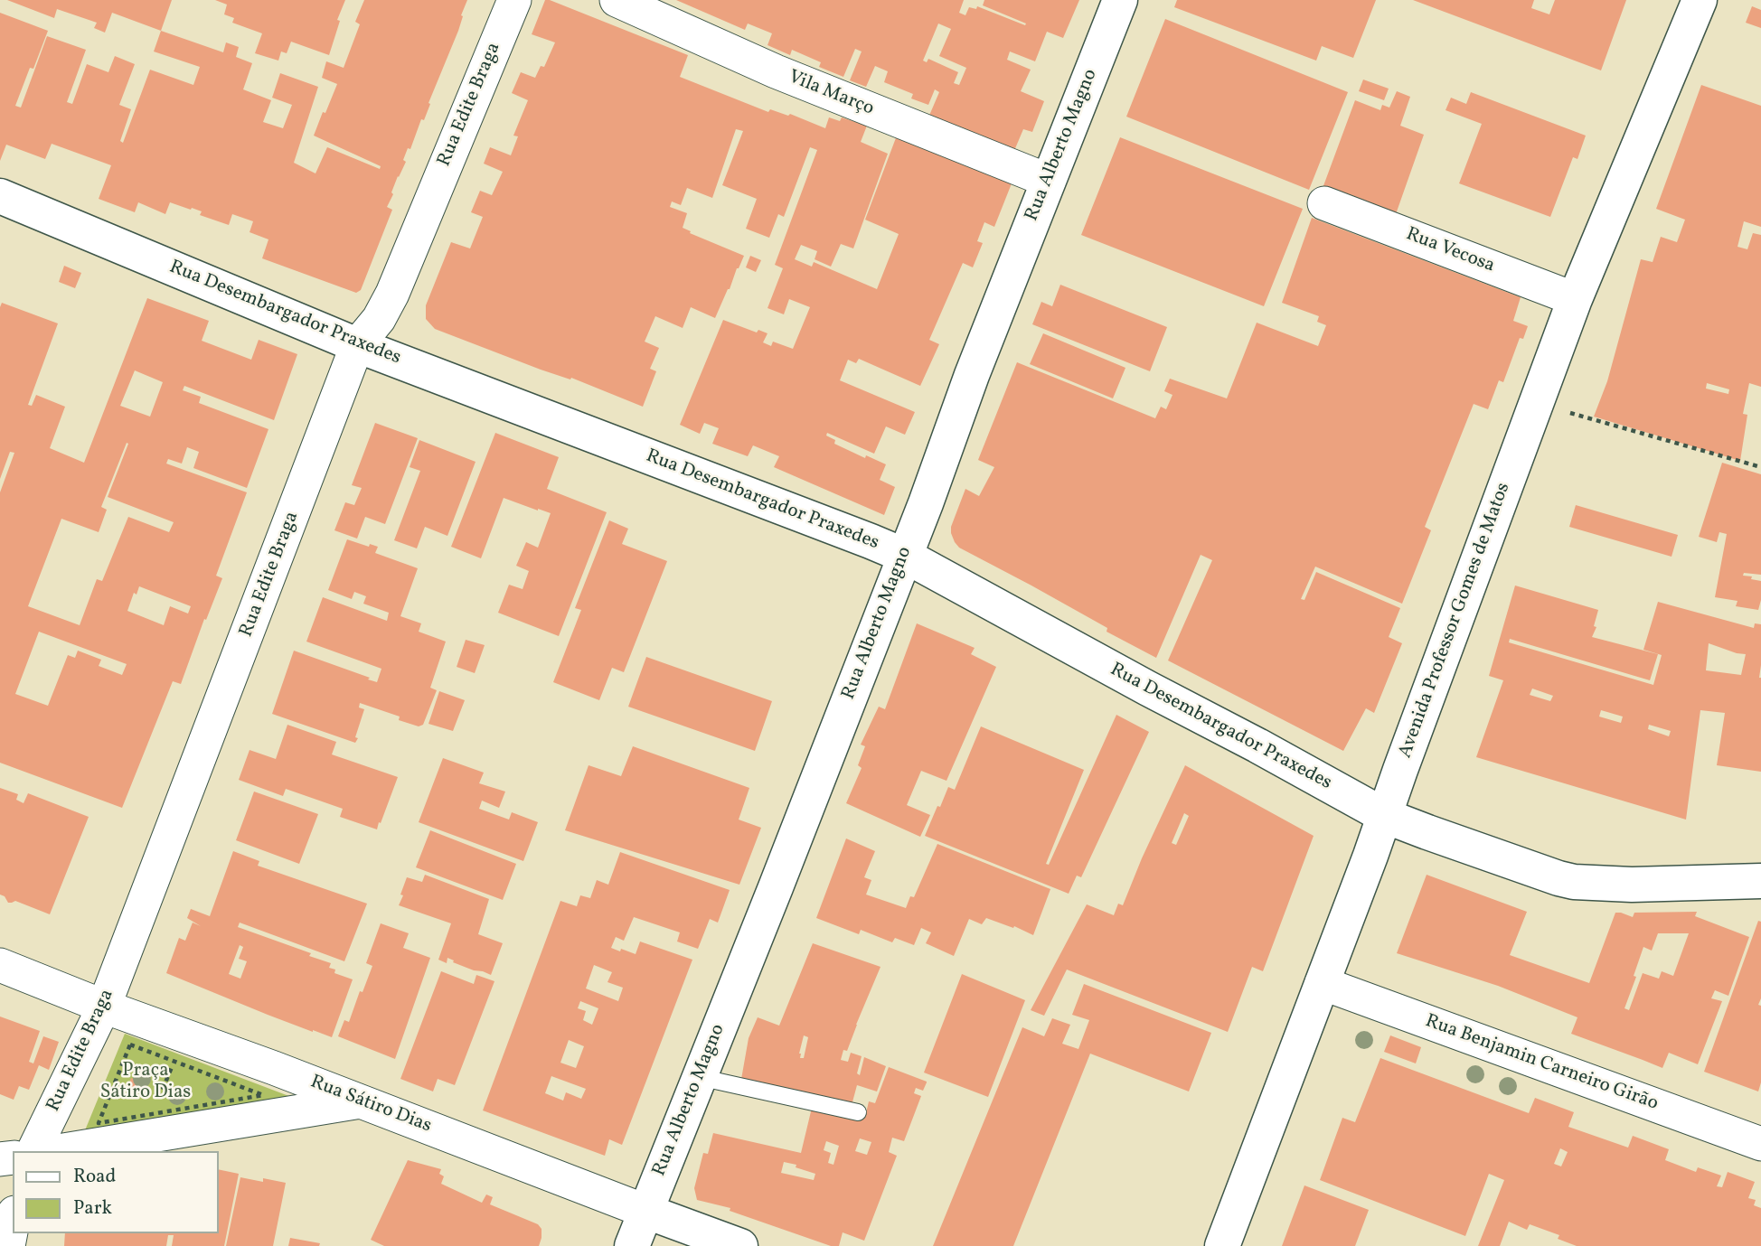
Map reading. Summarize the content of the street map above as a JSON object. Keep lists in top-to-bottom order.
{
  "streets": {
    "main road": [
      "Rua Alberto Magno",
      "Rua Desembargador Praxedes",
      "Avenida Professor Gomes de Matos",
      "Rua Sátiro Dias"
    ],
    "street": [
      "Vila Março",
      "Rua Edite Braga",
      "Rua Vecosa",
      "Rua Benjamin Carneiro Girão"
    ]
  },
  "crossings": [
    ["Vila Março", "Rua Alberto Magno"],
    ["Rua Edite Braga", "Rua Desembargador Praxedes"],
    ["Rua Edite Braga", "Rua Sátiro Dias"],
    ["Rua Alberto Magno", "Rua Desembargador Praxedes"],
    ["Rua Alberto Magno", "Rua Sátiro Dias"],
    ["Rua Vecosa", "Avenida Professor Gomes de Matos"],
    ["Rua Desembargador Praxedes", "Avenida Professor Gomes de Matos"],
    ["Avenida Professor Gomes de Matos", "Rua Benjamin Carneiro Girão"]
  ],
  "parks": ["Praça Sátiro Dias"],
  "legend": ["Road", "Park"]
}
